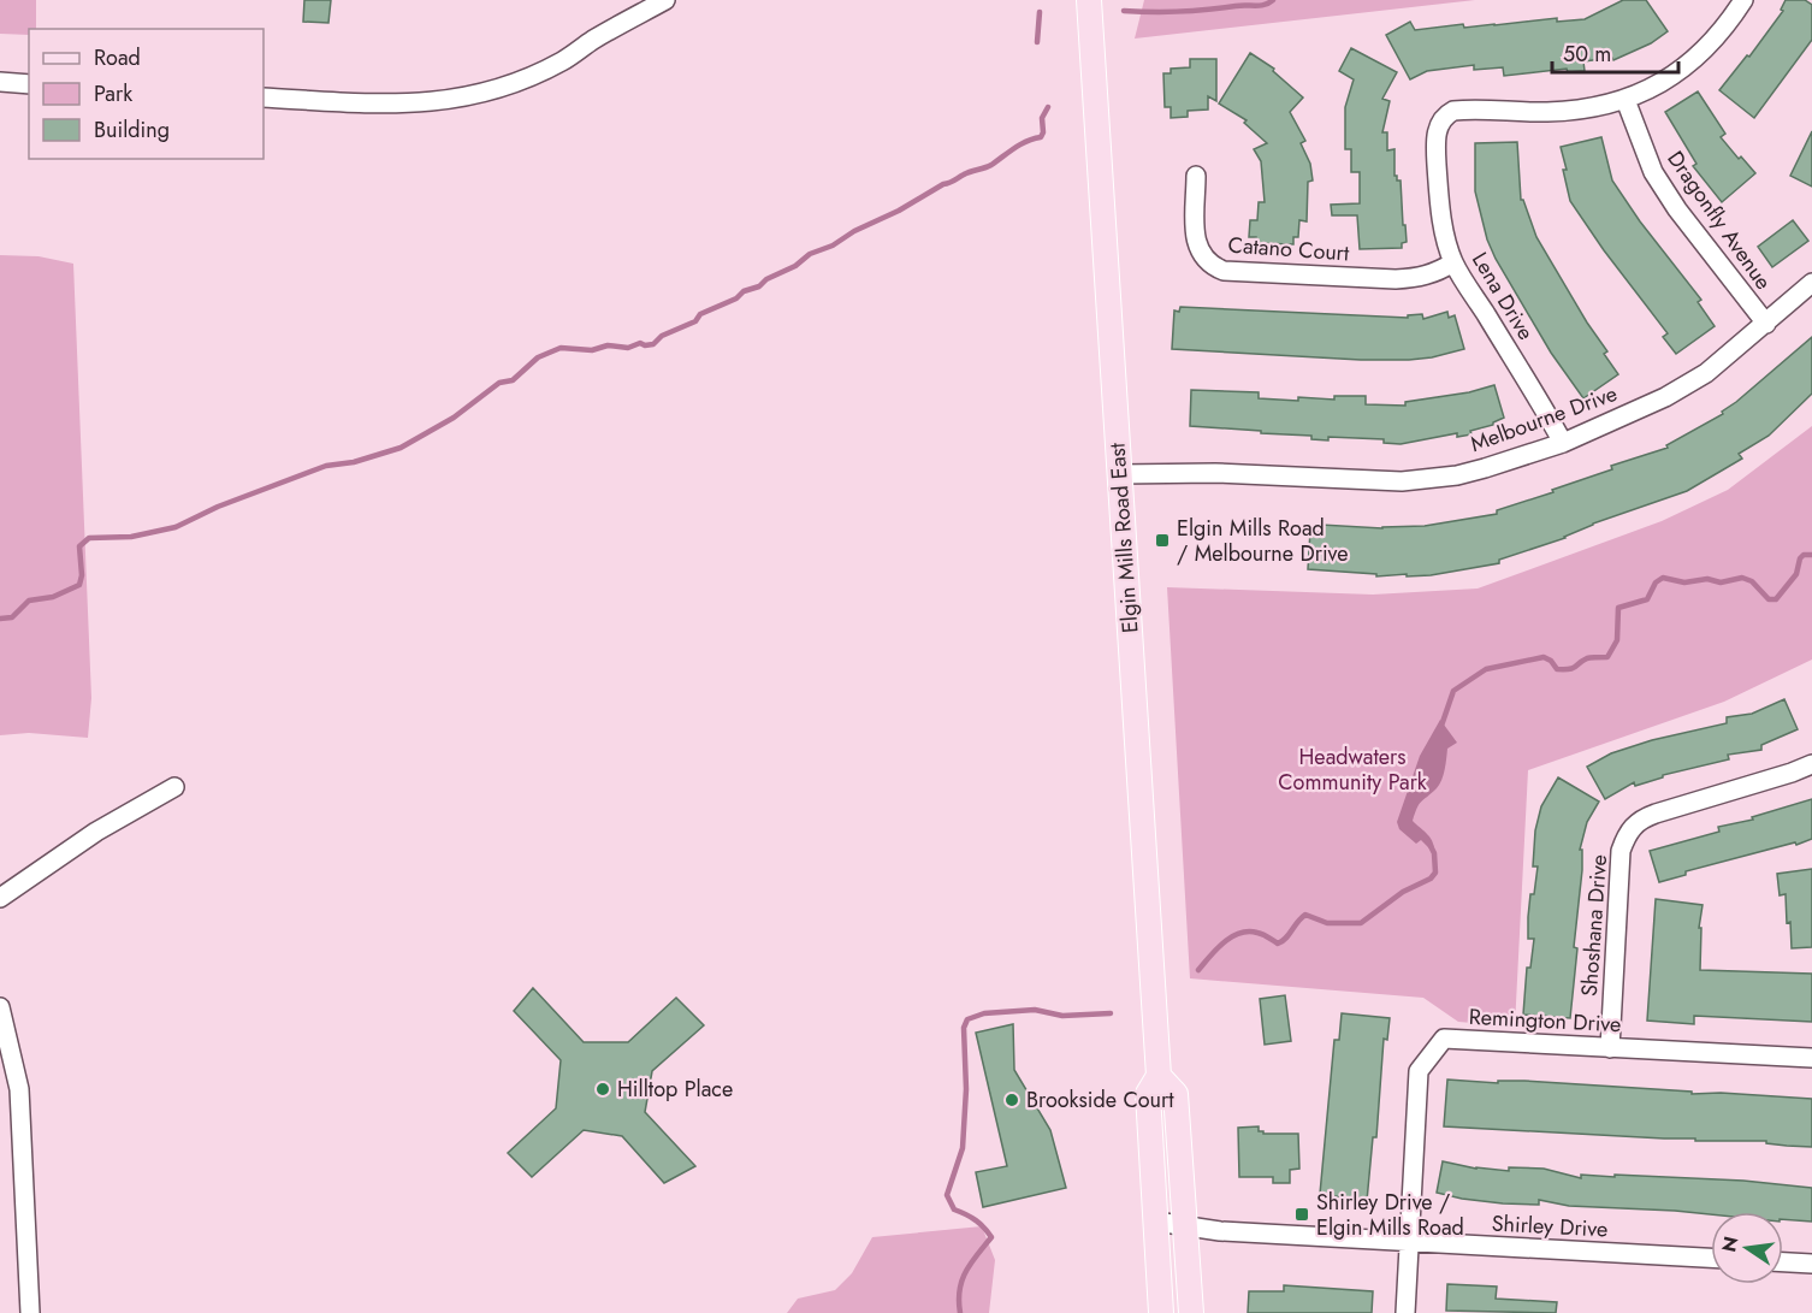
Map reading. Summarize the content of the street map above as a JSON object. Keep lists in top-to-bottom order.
{
  "streets": {
    "main road": ["Elgin Mills Road East"],
    "street": [
      "Dragonfly Avenue",
      "Catano Court",
      "Lena Drive",
      "Melbourne Drive",
      "Shoshana Drive",
      "Remington Drive",
      "Shirley Drive"
    ]
  },
  "crossings": [
    ["Dragonfly Avenue", "Lena Drive"],
    ["Dragonfly Avenue", "Melbourne Drive"],
    ["Catano Court", "Lena Drive"],
    ["Lena Drive", "Melbourne Drive"],
    ["Melbourne Drive", "Elgin Mills Road East"],
    ["Elgin Mills Road East", "Shirley Drive"],
    ["Shoshana Drive", "Remington Drive"],
    ["Remington Drive", "Shirley Drive"]
  ],
  "parks": ["Headwaters Community Park"],
  "places": {
    "transit": ["Elgin Mills Road / Melbourne Drive", "Shirley Drive / Elgin Mills Road"],
    "other": ["Hilltop Place", "Brookside Court"]
  },
  "legend": ["Road", "Park", "Building"],
  "scale_bar": "50 m",
  "north": "left"
}
